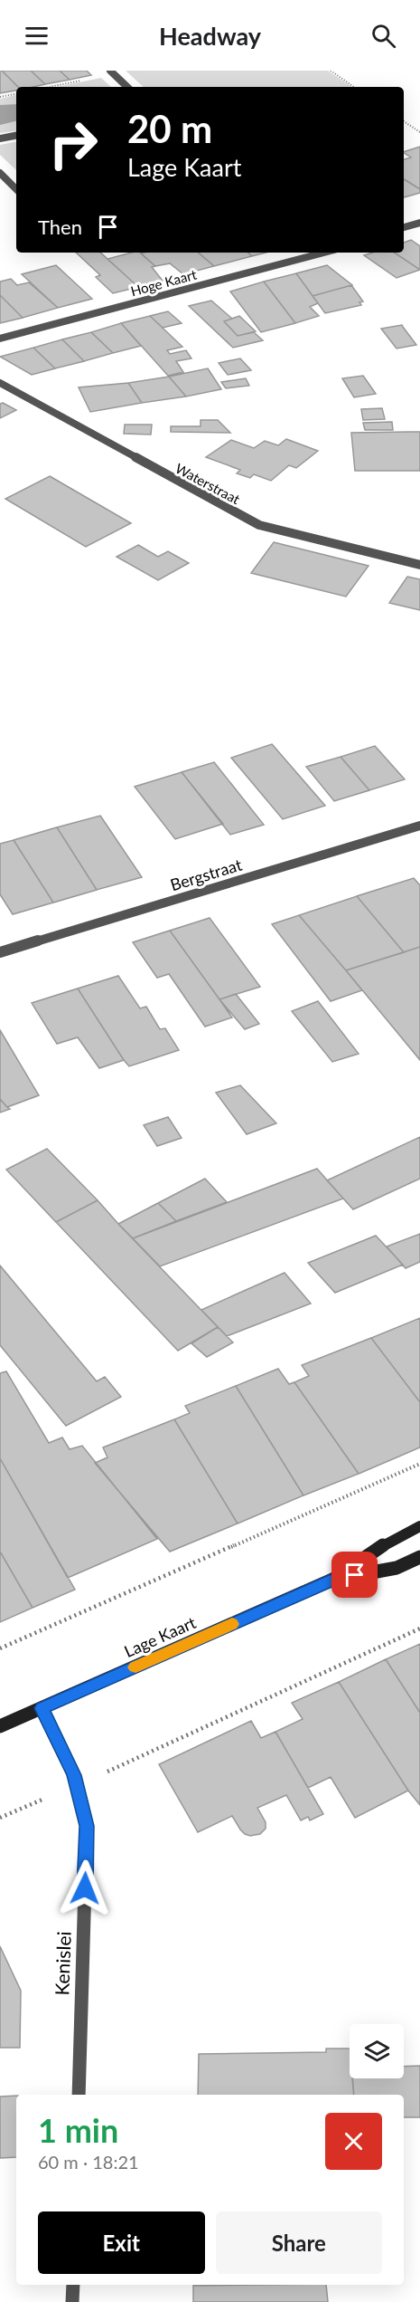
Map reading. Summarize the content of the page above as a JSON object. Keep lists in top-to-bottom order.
{
  "streets": {
    "street": [
      "Hoge Kaart",
      "Waterstraat",
      "Bergstraat",
      "Lage Kaart",
      "Kenislei"
    ]
  },
  "crossings": [
    ["Lage Kaart", "Kenislei"]
  ],
  "page": {
    "header": "Headway",
    "turn": ["20 m", "Lage Kaart"],
    "then": "Then",
    "heading": ["1 min", "60 m · 18:21"],
    "buttons": ["Exit", "Share"]
  }
}
